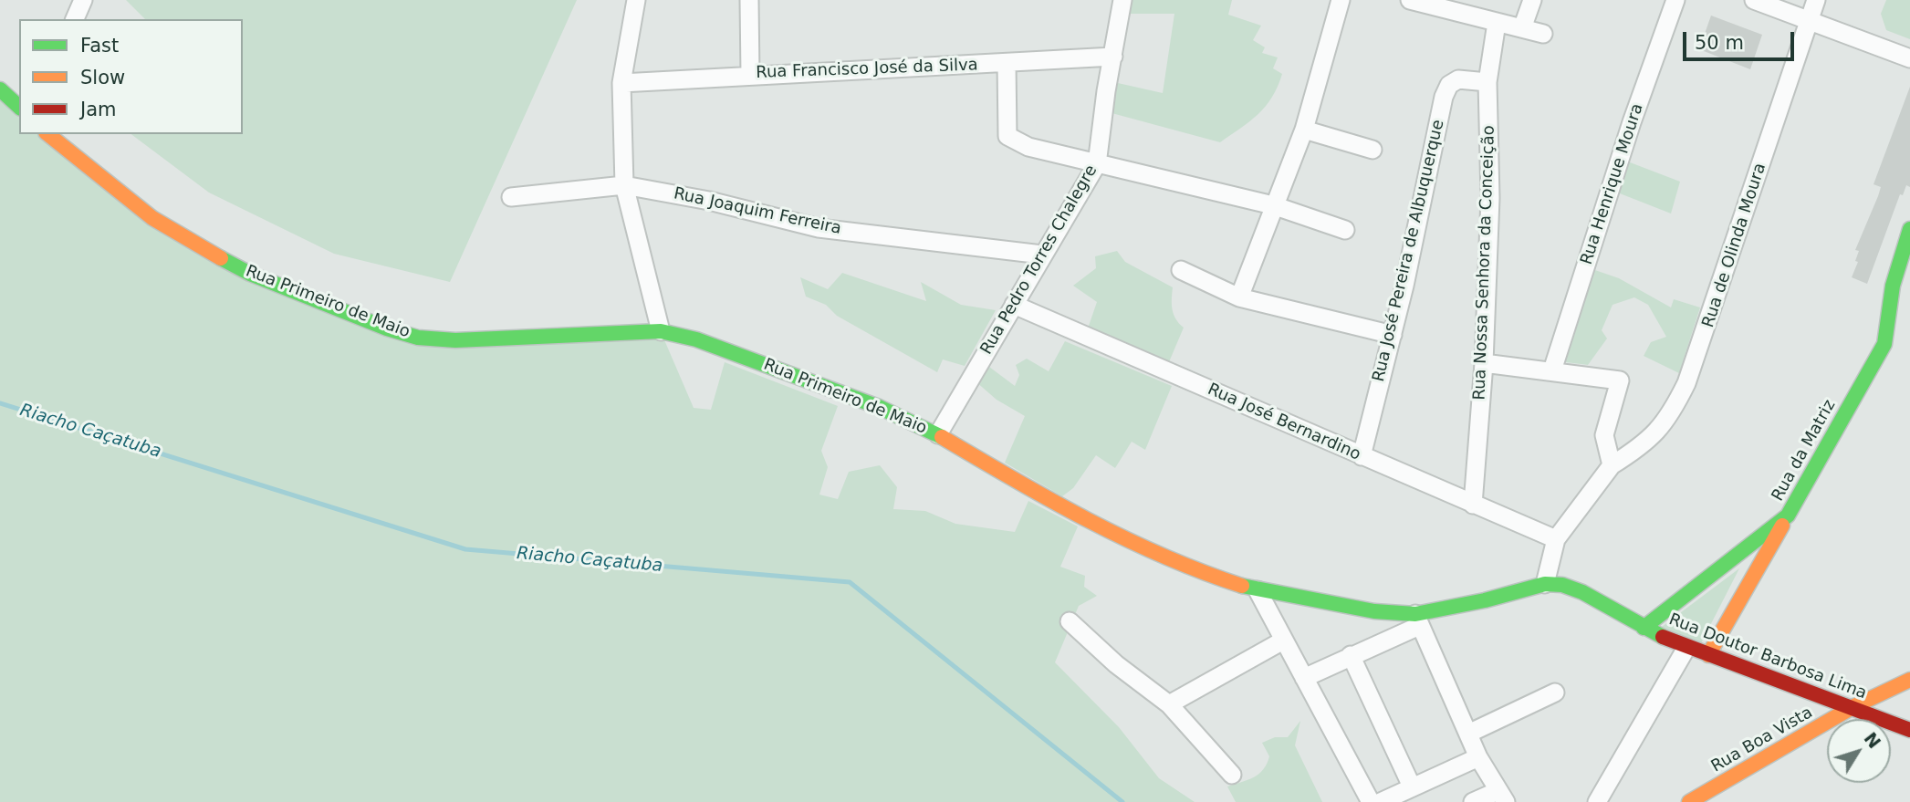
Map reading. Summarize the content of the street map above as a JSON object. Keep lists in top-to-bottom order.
{
  "streets": {
    "street": [
      "Rua Francisco José da Silva",
      "Rua Henrique Moura",
      "Rua Joaquim Ferreira",
      "Rua de Olinda Moura",
      "Rua José Pereira de Albuquerque",
      "Rua Pedro Torres Chalegre",
      "Rua Nossa Senhora da Conceição",
      "Rua Primeiro de Maio",
      "Rua José Bernardino",
      "Rua da Matriz",
      "Rua Doutor Barbosa Lima",
      "Rua Boa Vista"
    ]
  },
  "crossings": [
    ["Rua Francisco José da Silva", "Rua Pedro Torres Chalegre"],
    ["Rua Joaquim Ferreira", "Rua Pedro Torres Chalegre"],
    ["Rua José Pereira de Albuquerque", "Rua Nossa Senhora da Conceição"],
    ["Rua José Pereira de Albuquerque", "Rua José Bernardino"],
    ["Rua Pedro Torres Chalegre", "Rua Primeiro de Maio"],
    ["Rua Pedro Torres Chalegre", "Rua José Bernardino"],
    ["Rua Nossa Senhora da Conceição", "Rua José Bernardino"],
    ["Rua Primeiro de Maio", "Rua Doutor Barbosa Lima"],
    ["Rua da Matriz", "Rua Doutor Barbosa Lima"],
    ["Rua Doutor Barbosa Lima", "Rua Boa Vista"]
  ],
  "water": ["Riacho Caçatuba"],
  "legend": ["Fast", "Slow", "Jam"],
  "scale_bar": "50 m",
  "north": "top right"
}
